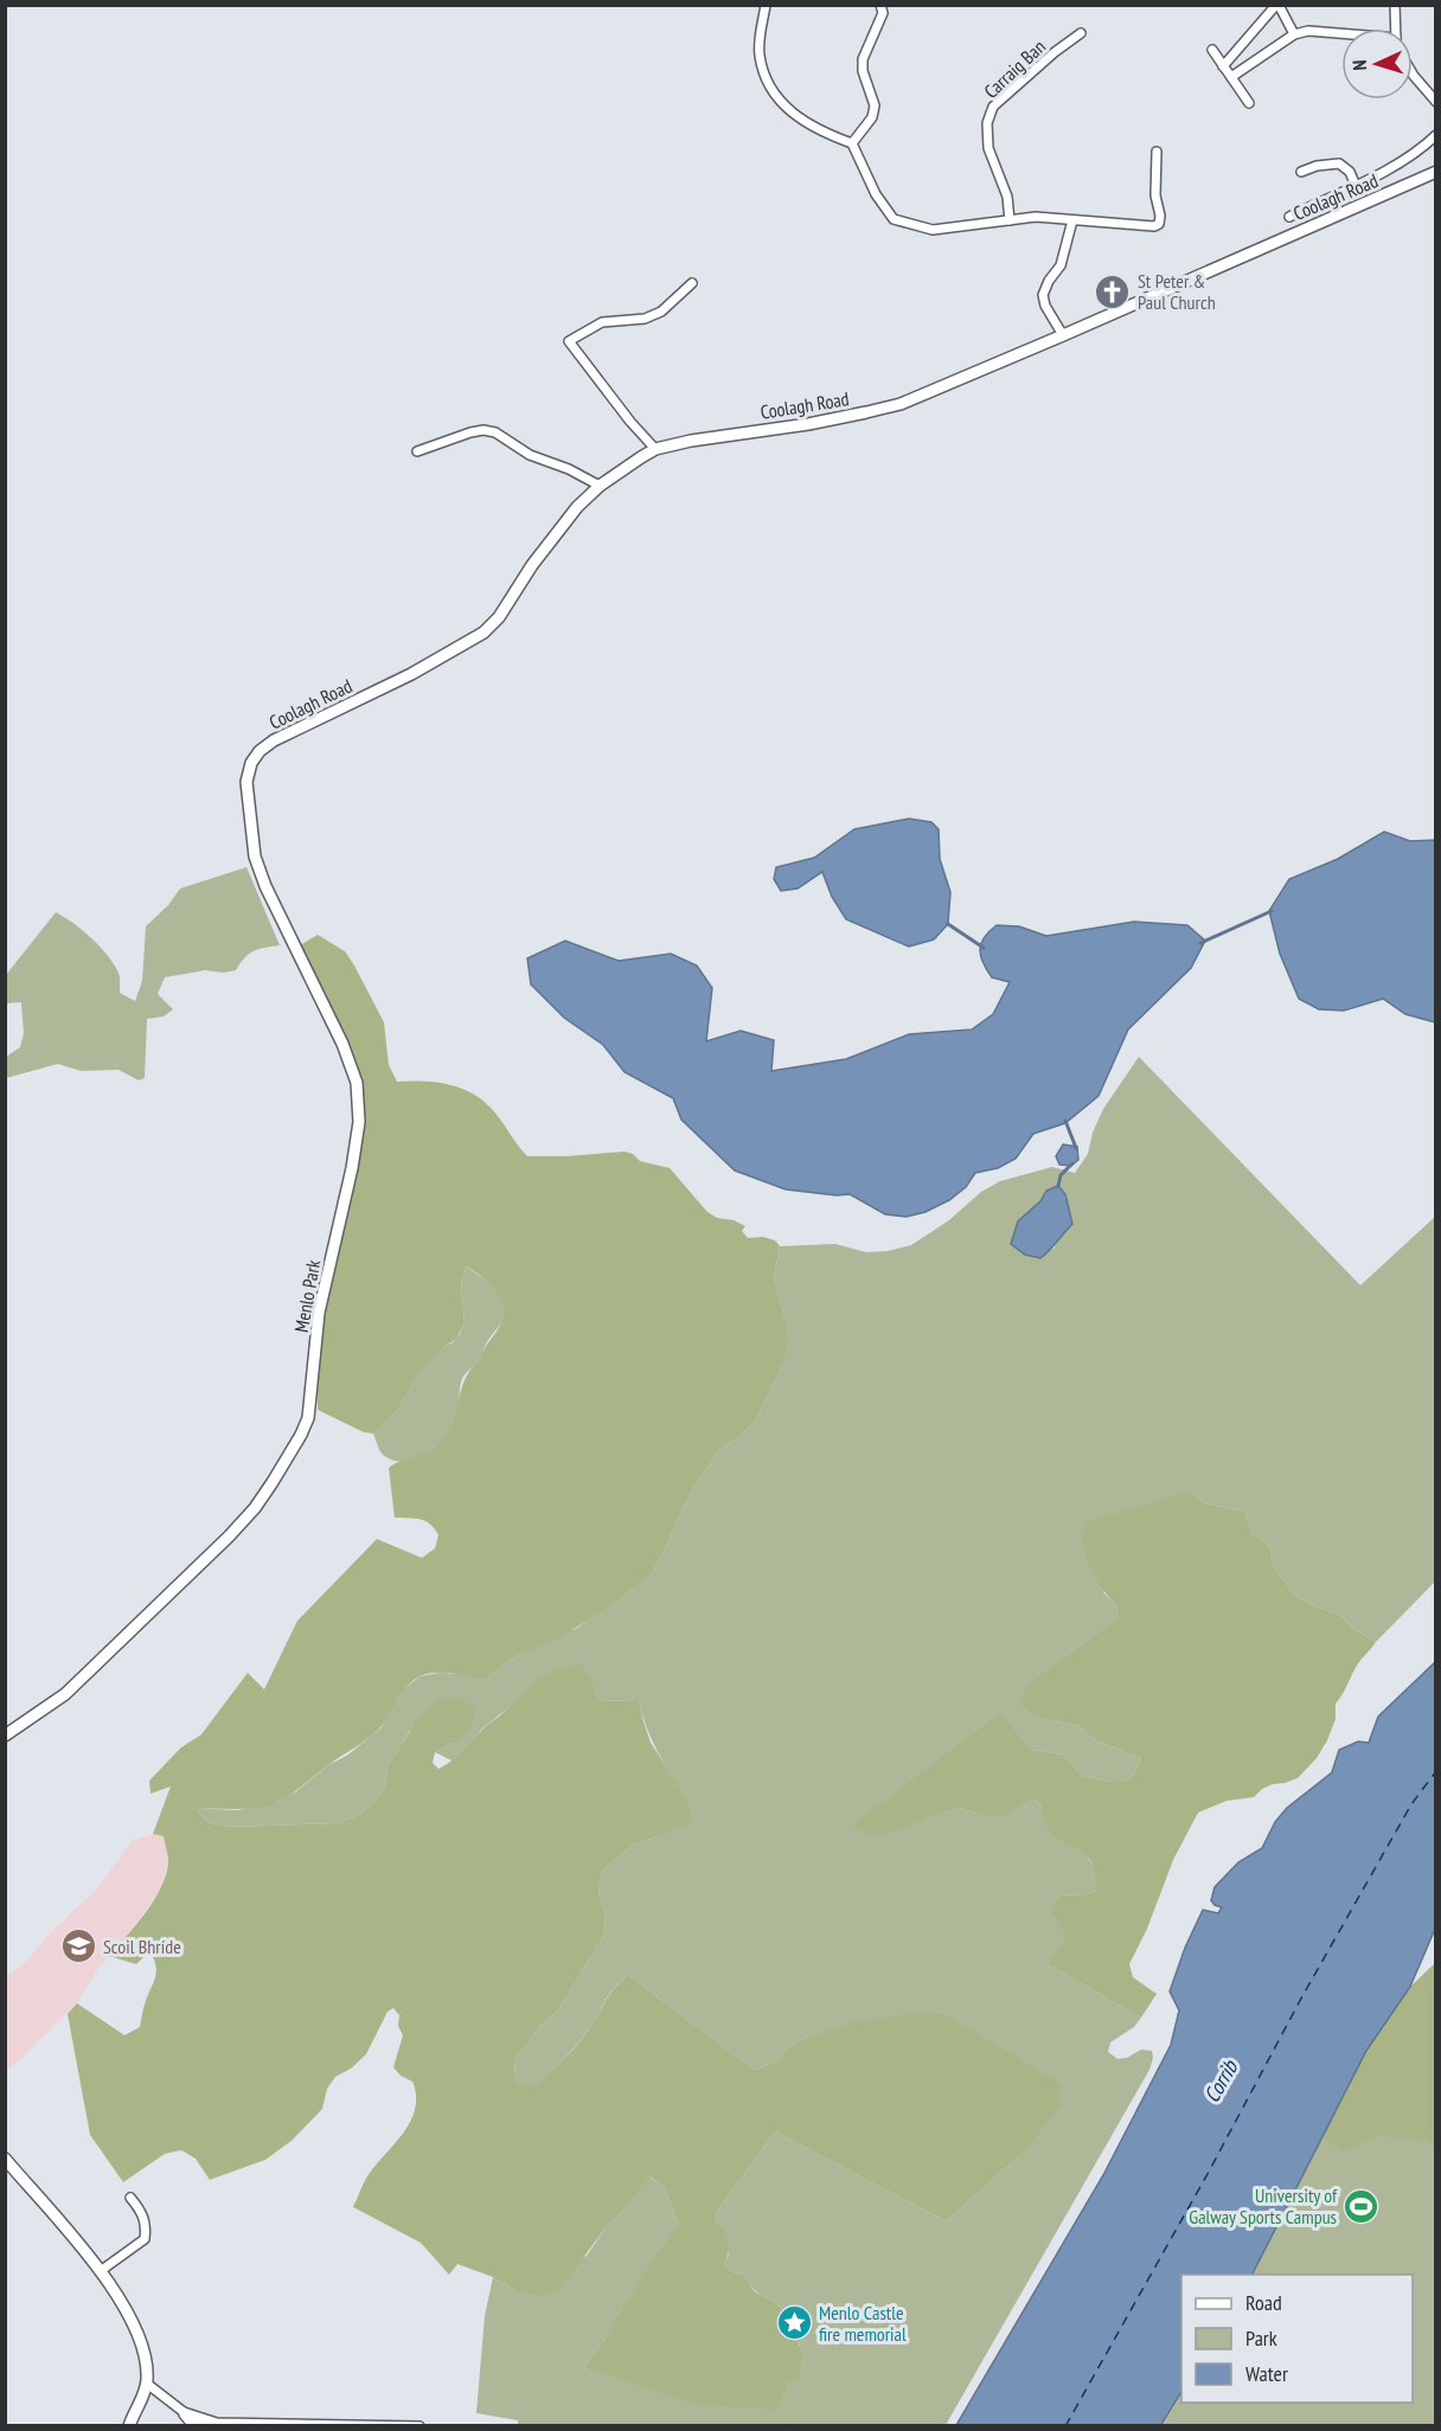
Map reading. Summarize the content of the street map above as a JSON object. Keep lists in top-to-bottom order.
{
  "streets": {
    "street": ["Carraig Ban", "Coolagh Road", "Menlo Park"]
  },
  "crossings": [
    ["Coolagh Road", "Menlo Park"]
  ],
  "water": ["Corrib"],
  "places": {
    "church": ["St Peter & Paul Church"],
    "school or university": ["Scoil Bhríde"],
    "sports": ["University of Galway Sports Campus"],
    "place": ["Menlo Castle fire memorial"]
  },
  "legend": ["Road", "Park", "Water"],
  "north": "left"
}
